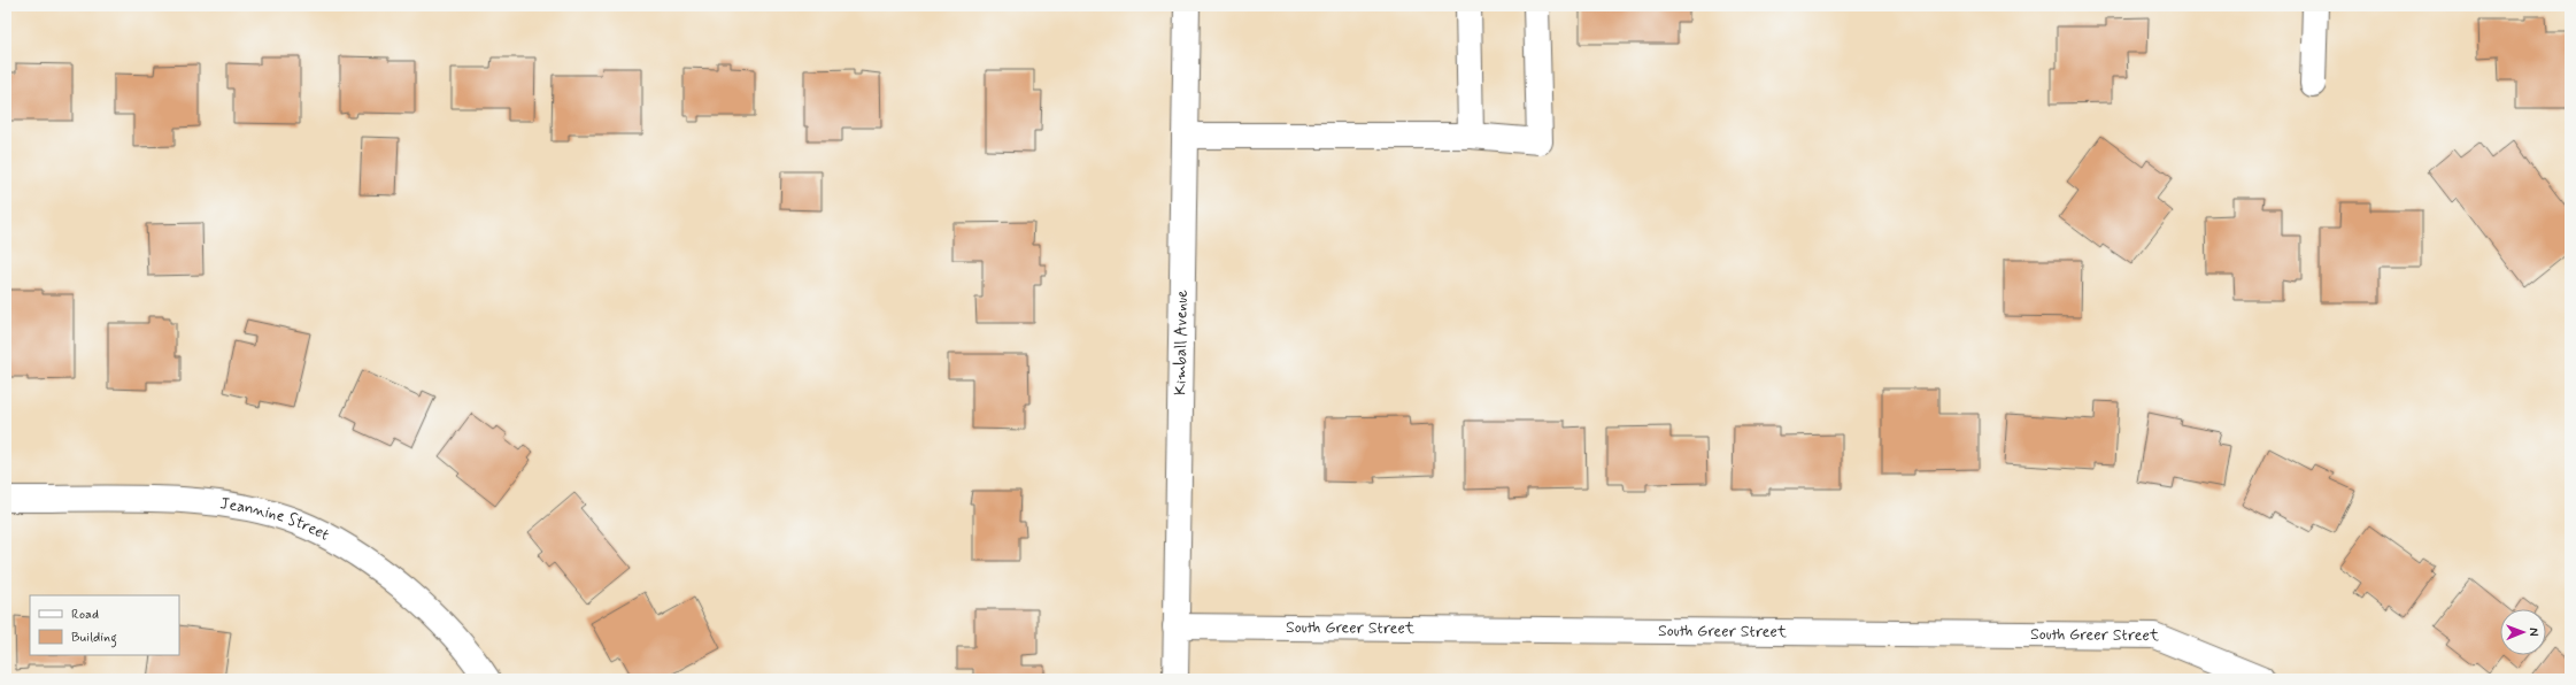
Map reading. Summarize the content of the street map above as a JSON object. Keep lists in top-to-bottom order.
{
  "streets": {
    "street": ["Kimball Avenue", "Jeannine Street", "South Greer Street"]
  },
  "crossings": [
    ["Kimball Avenue", "South Greer Street"]
  ],
  "legend": ["Road", "Building"],
  "north": "right"
}
